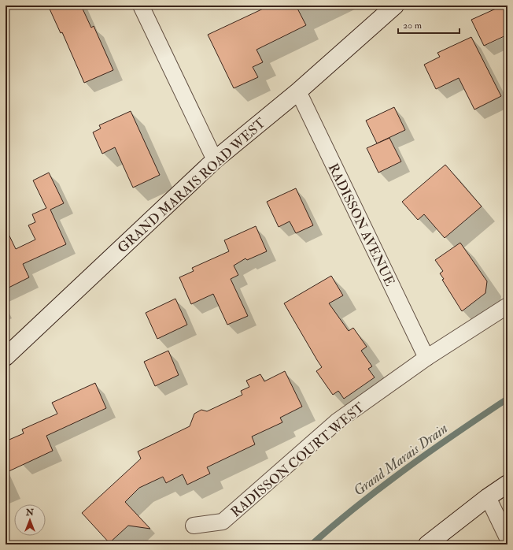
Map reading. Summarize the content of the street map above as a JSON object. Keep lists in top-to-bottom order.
{
  "streets": {
    "street": ["GRAND MARAIS ROAD WEST", "RADISSON AVENUE", "RADISSON COURT WEST"]
  },
  "crossings": [
    ["GRAND MARAIS ROAD WEST", "RADISSON AVENUE"],
    ["RADISSON AVENUE", "RADISSON COURT WEST"]
  ],
  "water": ["Grand Marais Drain"],
  "scale_bar": "20 m",
  "north": "top"
}
